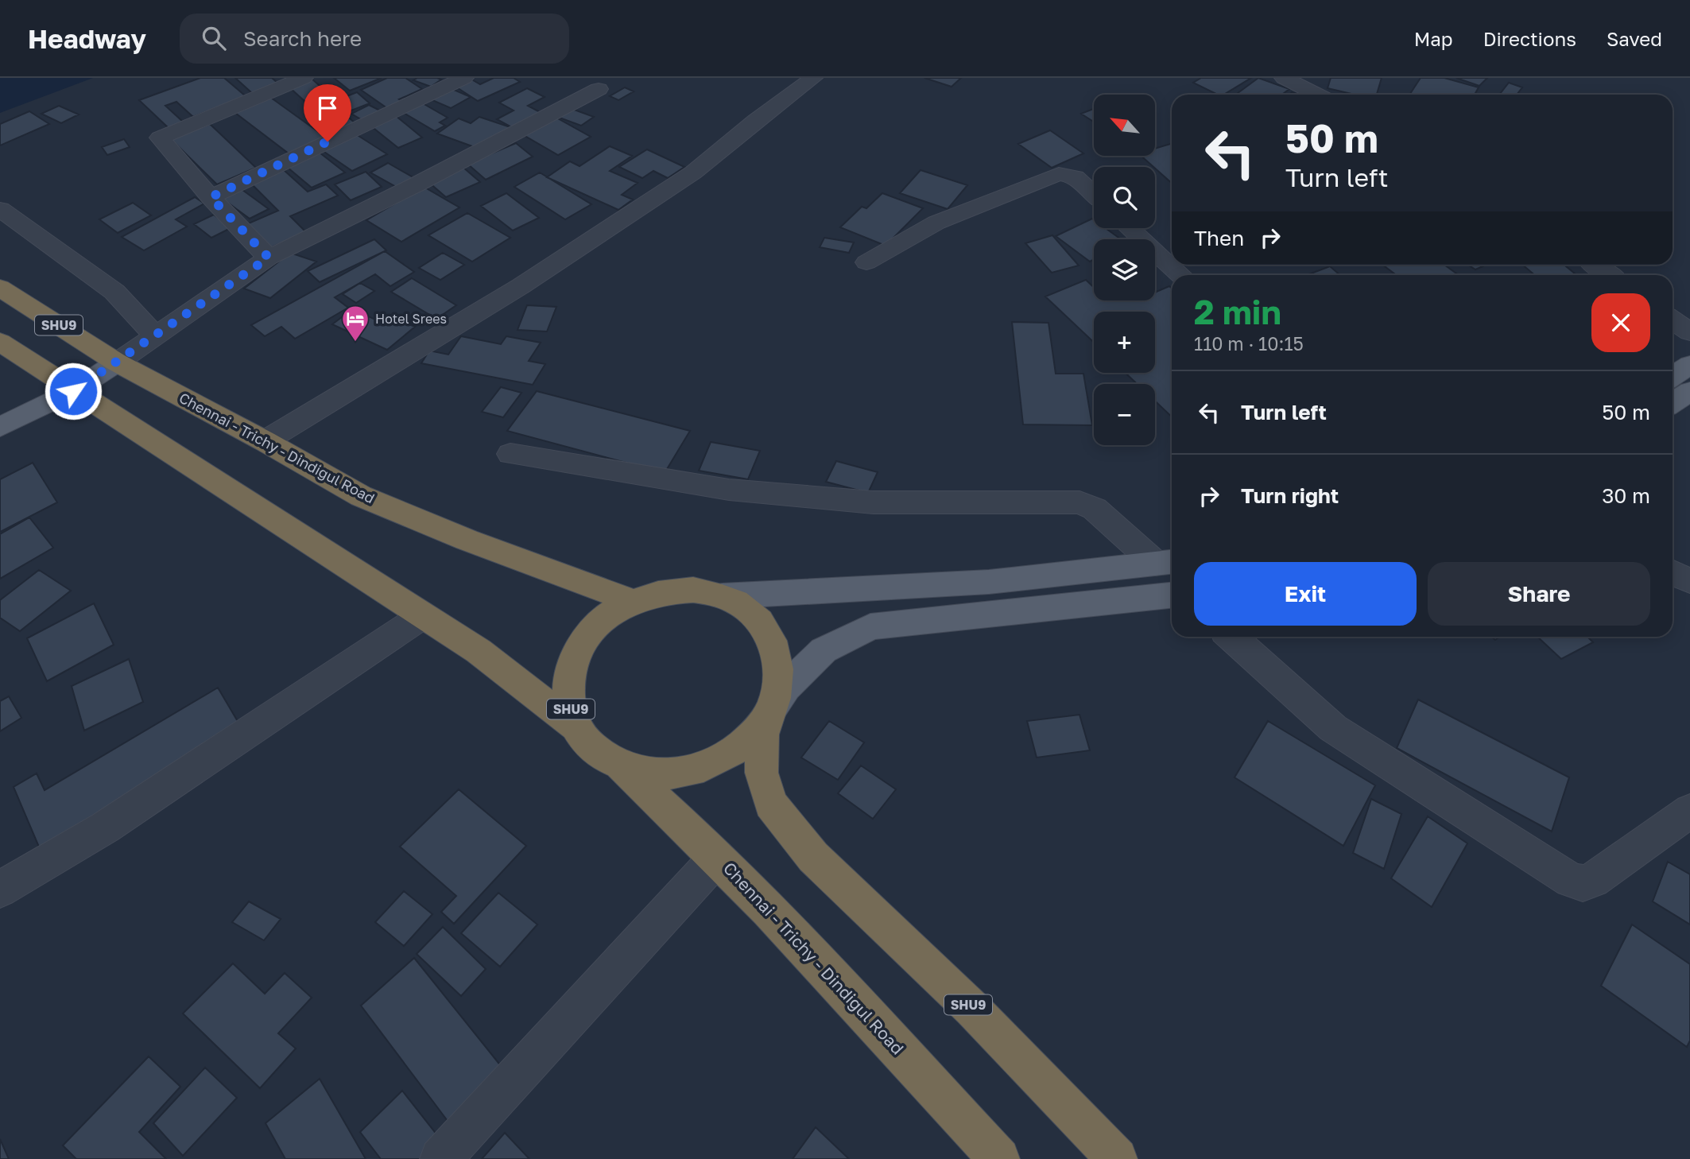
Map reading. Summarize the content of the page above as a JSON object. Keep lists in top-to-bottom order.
{
  "streets": {
    "highway": ["SHU9", "Chennai - Trichy - Dindigul Road"]
  },
  "crossings": [
    ["SHU9", "Chennai - Trichy - Dindigul Road"]
  ],
  "places": {
    "hotel": ["Hotel Srees"]
  },
  "north": "top left",
  "page": {
    "header": "Headway",
    "search": "Search here",
    "nav": ["Map", "Directions", "Saved"],
    "map_buttons": ["+", "−"],
    "turn": ["50 m", "Turn left"],
    "then": "Then",
    "heading": ["2 min", "110 m · 10:15"],
    "list": [
      {
        "name": "Turn left",
        "value": "50 m"
      },
      {
        "name": "Turn right",
        "value": "30 m"
      }
    ],
    "buttons": ["Exit", "Share"]
  }
}
